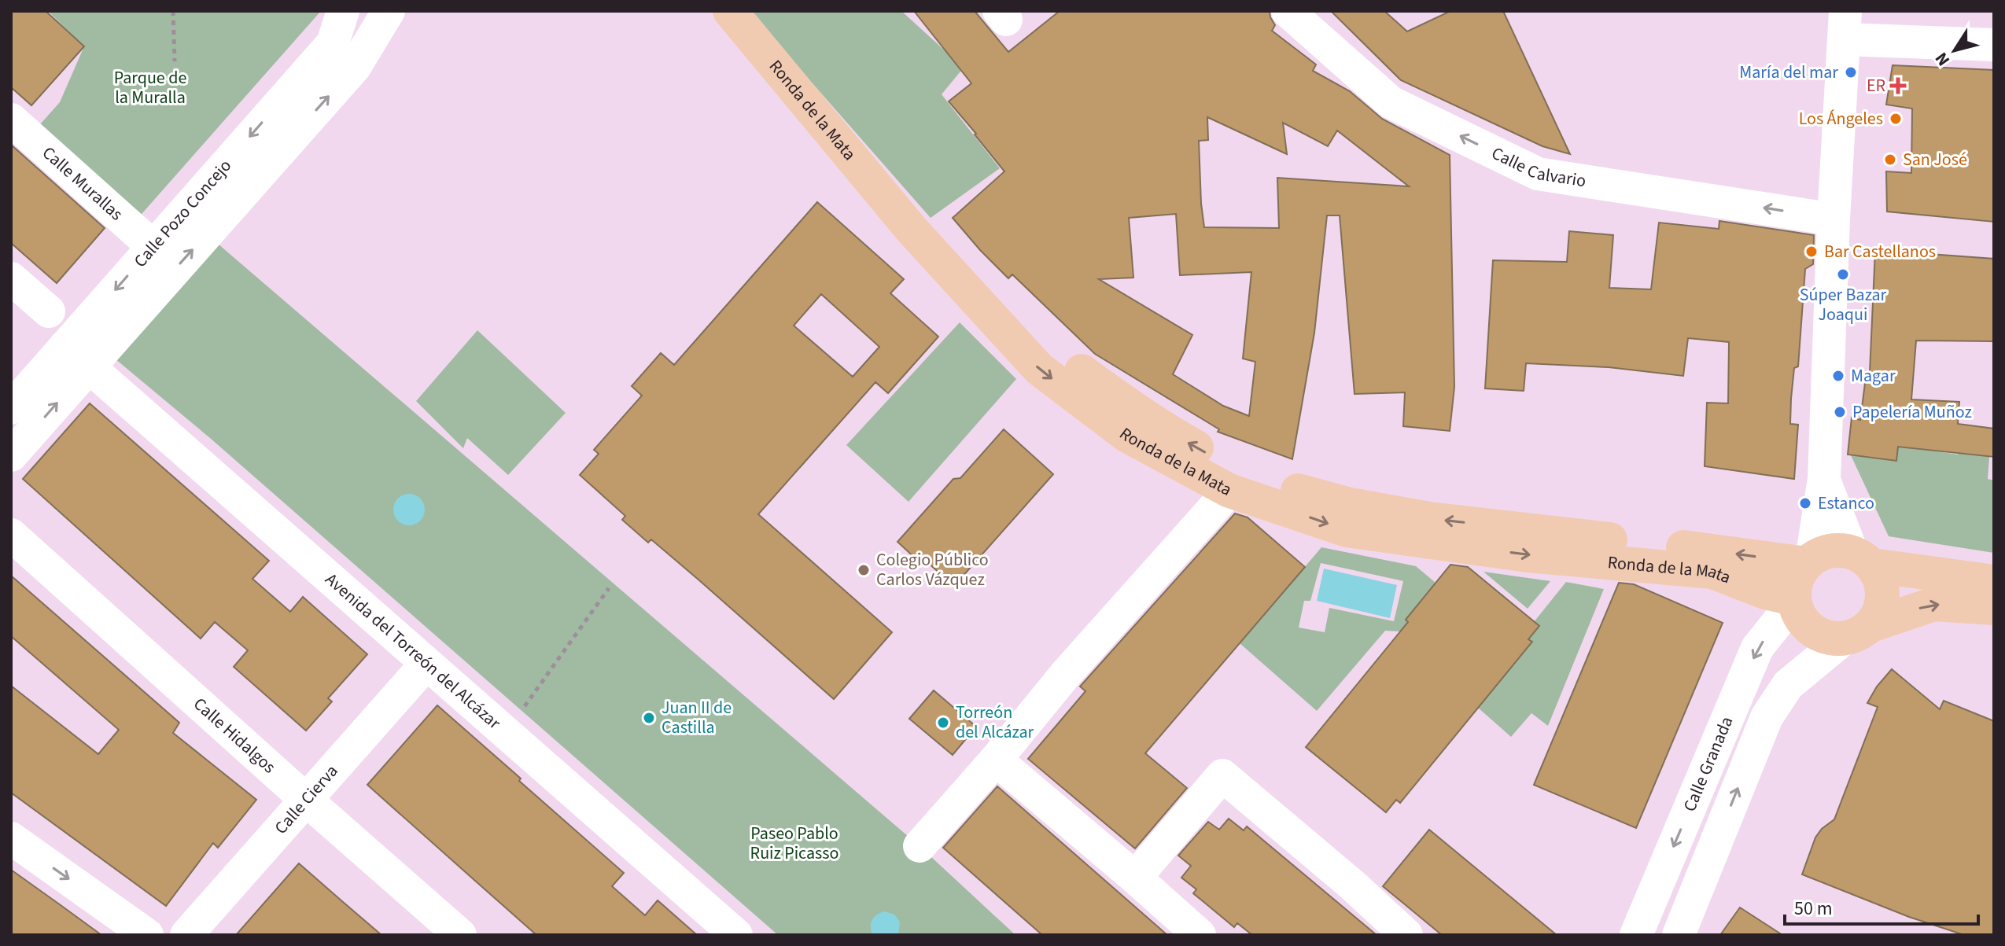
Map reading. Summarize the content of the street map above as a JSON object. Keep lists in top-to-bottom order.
{
  "streets": {
    "highway": ["Ronda de la Mata"],
    "street": [
      "Calle Calvario",
      "Calle Murallas",
      "Calle Pozo Concejo",
      "Avenida del Torreón del Alcázar",
      "Calle Hidalgos",
      "Calle Granada",
      "Calle Cierva"
    ]
  },
  "crossings": [
    ["Ronda de la Mata", "Calle Granada"],
    ["Calle Murallas", "Calle Pozo Concejo"],
    ["Calle Pozo Concejo", "Avenida del Torreón del Alcázar"],
    ["Avenida del Torreón del Alcázar", "Calle Cierva"],
    ["Calle Hidalgos", "Calle Cierva"]
  ],
  "one_way": ["Calle Calvario"],
  "parks": ["Parque de la Muralla", "Paseo Pablo Ruiz Picasso"],
  "places": {
    "other": [
      "María del mar",
      "Los Ángeles",
      "San José",
      "Bar Castellanos",
      "Súper Bazar Joaqui",
      "Magar",
      "Papelería Muñoz",
      "Estanco",
      "Colegio Público Carlos Vázquez",
      "Juan II de Castilla",
      "Torreón del Alcázar"
    ],
    "health": ["ER"]
  },
  "scale_bar": "50 m",
  "north": "bottom left"
}
